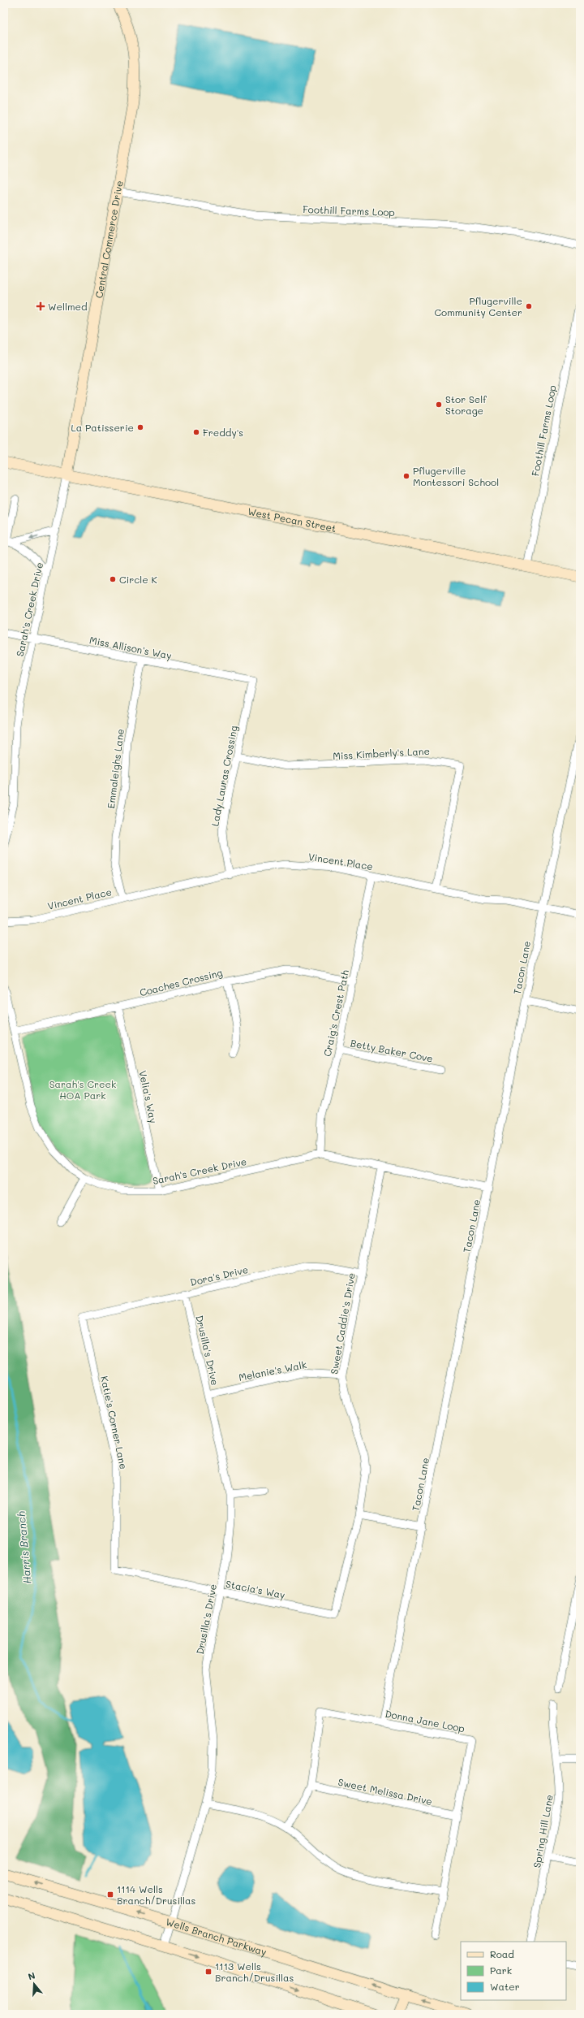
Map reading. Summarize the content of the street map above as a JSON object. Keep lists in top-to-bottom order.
{
  "streets": {
    "main road": ["Central Commerce Drive", "West Pecan Street", "Wells Branch Parkway"],
    "street": [
      "Foothill Farms Loop",
      "Sarah's Creek Drive",
      "Miss Allison's Way",
      "Miss Kimberly's Lane",
      "Emmaleighs Lane",
      "Lady Lauras Crossing",
      "Vincent Place",
      "Tacon Lane",
      "Coaches Crossing",
      "Craig's Crest Path",
      "Betty Baker Cove",
      "Velia's Way",
      "Dora's Drive",
      "Sweet Caddie's Drive",
      "Drusilla's Drive",
      "Melanie's Walk",
      "Katie's Corner Lane",
      "Stacia's Way",
      "Donna Jane Loop",
      "Sweet Melissa Drive",
      "Spring Hill Lane"
    ]
  },
  "crossings": [
    ["Foothill Farms Loop", "Central Commerce Drive"],
    ["Foothill Farms Loop", "West Pecan Street"],
    ["Central Commerce Drive", "West Pecan Street"],
    ["Central Commerce Drive", "Sarah's Creek Drive"],
    ["West Pecan Street", "Sarah's Creek Drive"],
    ["Sarah's Creek Drive", "Miss Allison's Way"],
    ["Sarah's Creek Drive", "Tacon Lane"],
    ["Sarah's Creek Drive", "Coaches Crossing"],
    ["Sarah's Creek Drive", "Craig's Crest Path"],
    ["Sarah's Creek Drive", "Velia's Way"],
    ["Sarah's Creek Drive", "Sweet Caddie's Drive"],
    ["Miss Allison's Way", "Emmaleighs Lane"],
    ["Miss Allison's Way", "Lady Lauras Crossing"],
    ["Miss Kimberly's Lane", "Lady Lauras Crossing"],
    ["Miss Kimberly's Lane", "Vincent Place"],
    ["Emmaleighs Lane", "Vincent Place"],
    ["Lady Lauras Crossing", "Vincent Place"],
    ["Vincent Place", "Tacon Lane"],
    ["Vincent Place", "Craig's Crest Path"],
    ["Tacon Lane", "Donna Jane Loop"],
    ["Coaches Crossing", "Craig's Crest Path"],
    ["Coaches Crossing", "Velia's Way"],
    ["Craig's Crest Path", "Betty Baker Cove"],
    ["Dora's Drive", "Sweet Caddie's Drive"],
    ["Dora's Drive", "Drusilla's Drive"],
    ["Dora's Drive", "Katie's Corner Lane"],
    ["Sweet Caddie's Drive", "Melanie's Walk"],
    ["Sweet Caddie's Drive", "Stacia's Way"],
    ["Drusilla's Drive", "Melanie's Walk"],
    ["Drusilla's Drive", "Stacia's Way"],
    ["Drusilla's Drive", "Wells Branch Parkway"],
    ["Katie's Corner Lane", "Stacia's Way"],
    ["Donna Jane Loop", "Sweet Melissa Drive"]
  ],
  "water": ["Harris Branch"],
  "parks": ["Sarah's Creek HOA Park"],
  "places": {
    "health": ["Wellmed"],
    "other": [
      "Pflugerville Community Center",
      "Stor Self Storage",
      "La Patisserie",
      "Freddy's",
      "Pflugerville Montessori School",
      "Circle K"
    ],
    "transit": ["1114 Wells Branch/Drusillas", "1113 Wells Branch/Drusillas"]
  },
  "legend": ["Road", "Park", "Water"],
  "north": "top"
}
